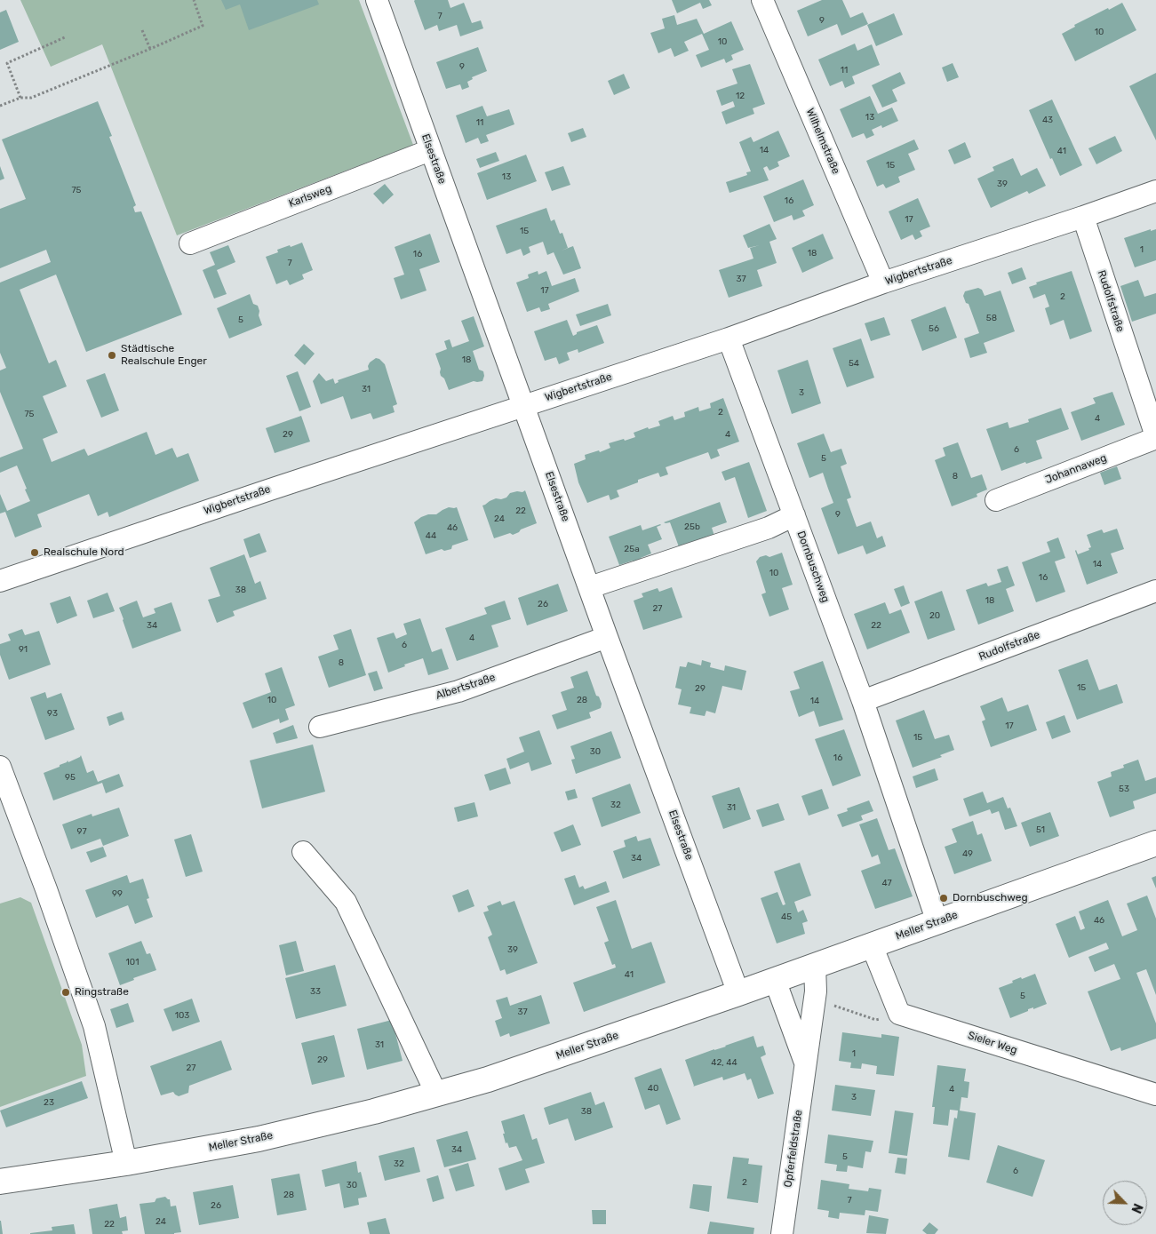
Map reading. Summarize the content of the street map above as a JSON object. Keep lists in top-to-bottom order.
{
  "streets": {
    "main road": ["Meller Straße"],
    "street": [
      "Wilhelmstraße",
      "Elsestraße",
      "Karlsweg",
      "Wigbertstraße",
      "Rudolfstraße",
      "Johannaweg",
      "Dornbuschweg",
      "Albertstraße",
      "Sieler Weg",
      "Opferfeldstraße"
    ]
  },
  "crossings": [
    ["Wilhelmstraße", "Wigbertstraße"],
    ["Elsestraße", "Karlsweg"],
    ["Elsestraße", "Wigbertstraße"],
    ["Elsestraße", "Albertstraße"],
    ["Elsestraße", "Meller Straße"],
    ["Wigbertstraße", "Rudolfstraße"],
    ["Wigbertstraße", "Dornbuschweg"],
    ["Rudolfstraße", "Johannaweg"],
    ["Rudolfstraße", "Dornbuschweg"],
    ["Dornbuschweg", "Meller Straße"],
    ["Meller Straße", "Opferfeldstraße"]
  ],
  "places": [
    "Städtische Realschule Enger",
    "Realschule Nord",
    "Dornbuschweg",
    "Ringstraße"
  ],
  "house_numbers": [
    "7",
    "9",
    "10",
    "10",
    "9",
    "11",
    "12",
    "13",
    "43",
    "11",
    "14",
    "41",
    "15",
    "13",
    "39",
    "75",
    "16",
    "17",
    "15",
    "1",
    "18",
    "16",
    "7",
    "37",
    "17",
    "2",
    "58",
    "5",
    "56",
    "18",
    "54",
    "31",
    "3",
    "2",
    "75",
    "4",
    "29",
    "4",
    "6",
    "5",
    "8",
    "22",
    "9",
    "24",
    "25b",
    "46",
    "44",
    "25a",
    "14",
    "10",
    "16",
    "38",
    "18",
    "26",
    "27",
    "20",
    "34",
    "22",
    "4",
    "6",
    "91",
    "8",
    "15",
    "29",
    "10",
    "28",
    "14",
    "93",
    "17",
    "15",
    "30",
    "16",
    "95",
    "53",
    "32",
    "31",
    "51",
    "97",
    "49",
    "34",
    "47",
    "99",
    "45",
    "46",
    "39",
    "101",
    "41",
    "33",
    "5",
    "37",
    "103",
    "31",
    "1",
    "29",
    "42, 44",
    "27",
    "40",
    "4",
    "3",
    "23",
    "38",
    "34",
    "5",
    "32",
    "6",
    "2",
    "30",
    "28",
    "7",
    "26",
    "24",
    "22"
  ],
  "north": "bottom right"
}
